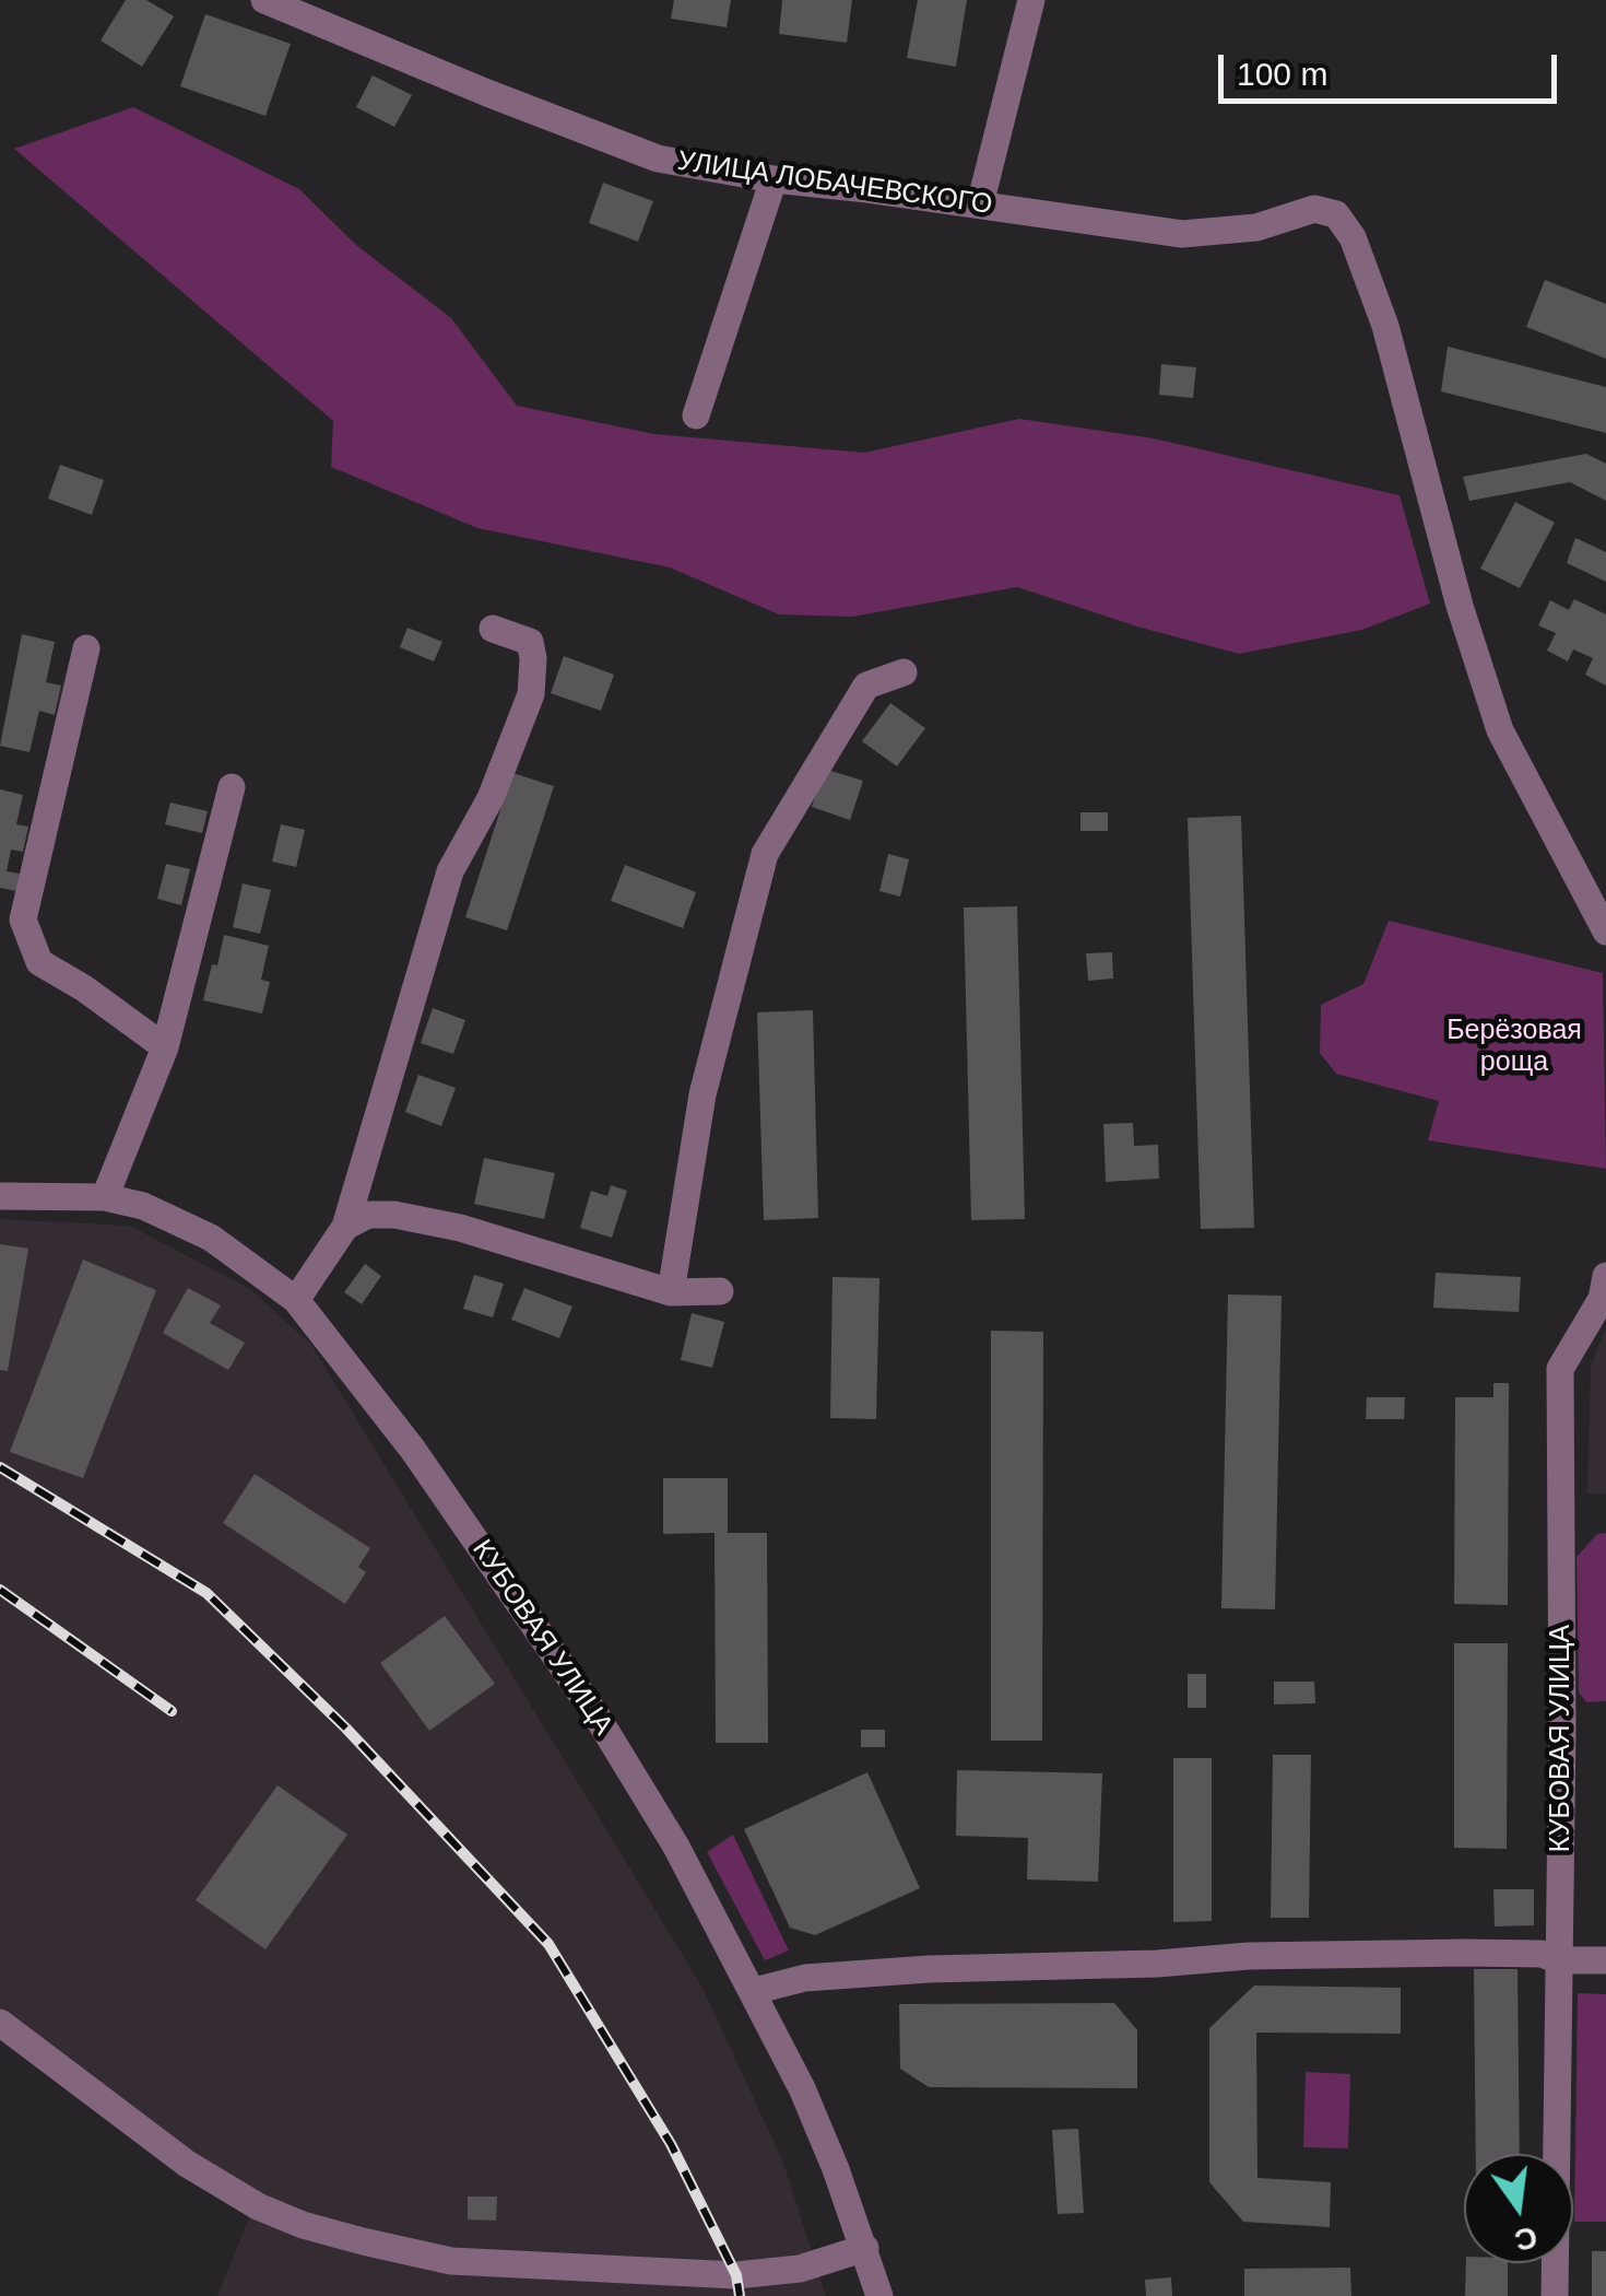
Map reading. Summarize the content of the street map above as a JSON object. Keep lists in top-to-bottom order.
{
  "streets": {
    "street": ["УЛИЦА ЛОБАЧЕВСКОГО", "КУБОВАЯ УЛИЦА"]
  },
  "parks": ["Берёзовая роща"],
  "scale_bar": "100 m",
  "north": "bottom"
}
